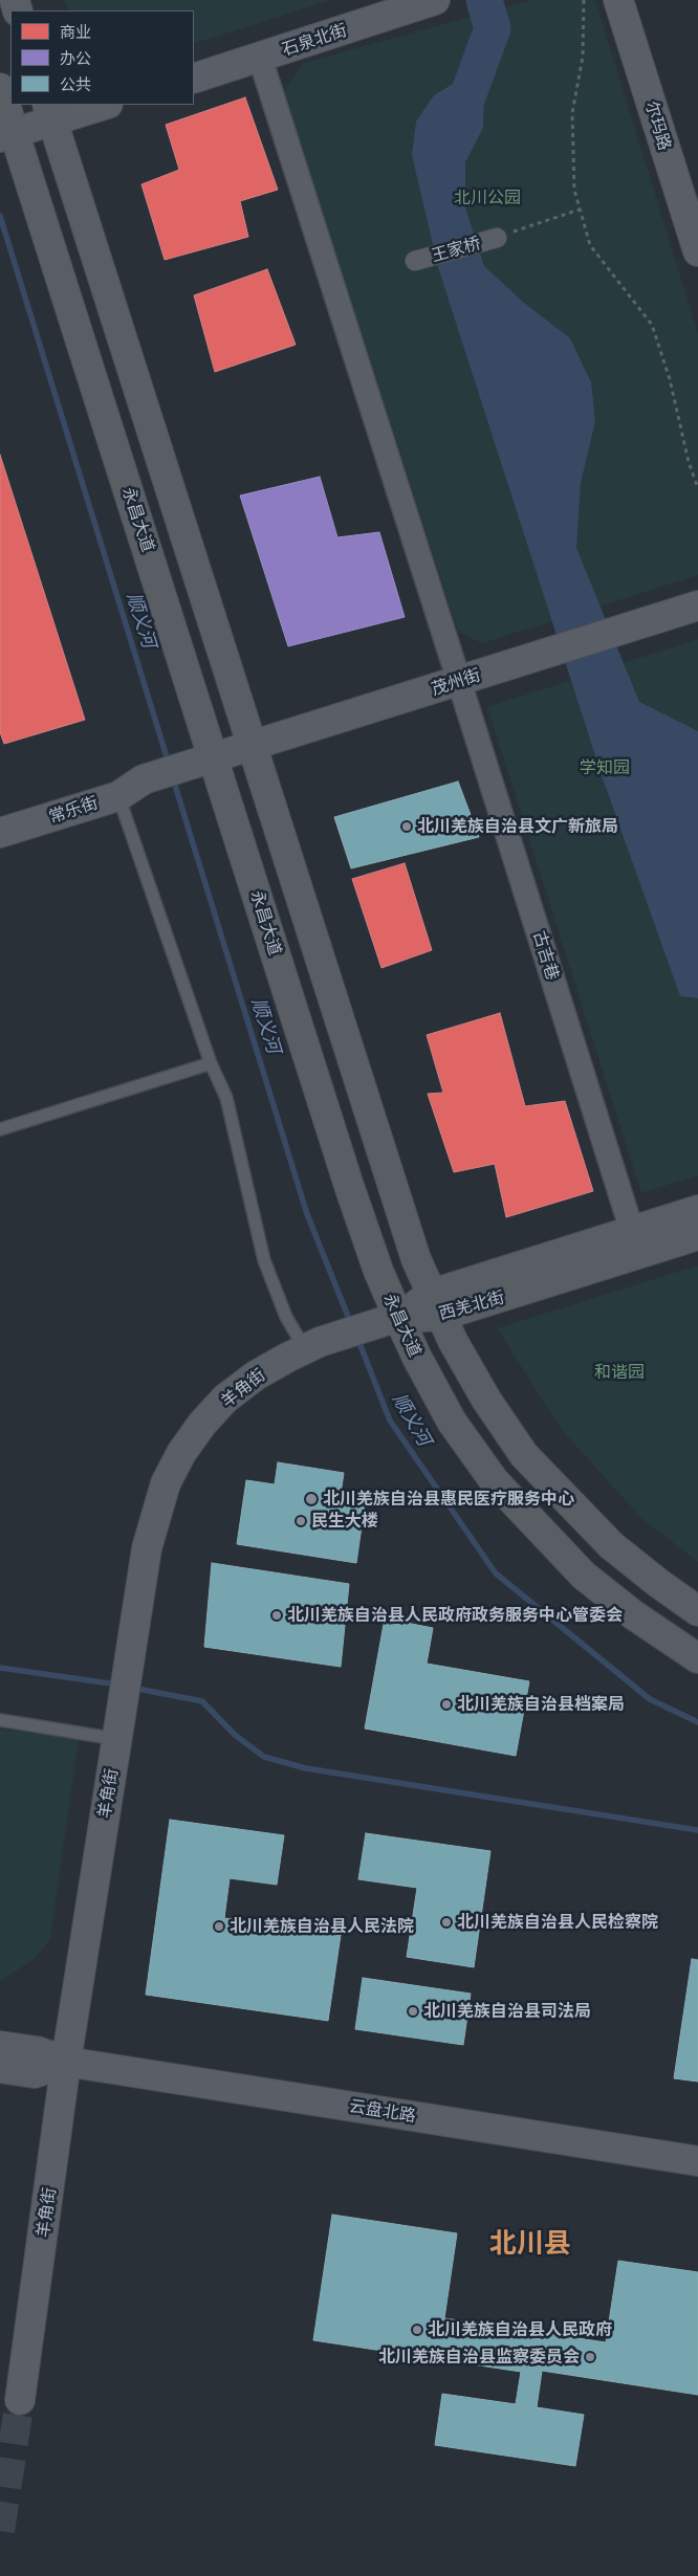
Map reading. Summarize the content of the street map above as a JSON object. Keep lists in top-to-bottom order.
{
  "streets": {
    "main road": ["永昌大道", "西羌北街"],
    "street": [
      "石泉北街",
      "尔玛路",
      "王家桥",
      "茂州街",
      "常乐街",
      "古吉巷",
      "羊角街",
      "云盘北路"
    ]
  },
  "crossings": [
    ["石泉北街", "古吉巷"],
    ["永昌大道", "茂州街"],
    ["永昌大道", "常乐街"],
    ["永昌大道", "西羌北街"],
    ["永昌大道", "羊角街"],
    ["茂州街", "常乐街"],
    ["茂州街", "古吉巷"],
    ["古吉巷", "西羌北街"],
    ["西羌北街", "羊角街"],
    ["羊角街", "云盘北路"]
  ],
  "districts": ["北川县"],
  "water": ["顺义河"],
  "parks": ["北川公园", "学知园", "和谐园"],
  "places": [
    "北川羌族自治县文广新旅局",
    "北川羌族自治县惠民医疗服务中心",
    "民生大楼",
    "北川羌族自治县人民政府政务服务中心管委会",
    "北川羌族自治县档案局",
    "北川羌族自治县人民检察院",
    "北川羌族自治县人民法院",
    "北川羌族自治县司法局",
    "北川羌族自治县人民政府",
    "北川羌族自治县监察委员会"
  ],
  "legend": ["商业", "办公", "公共"]
}
